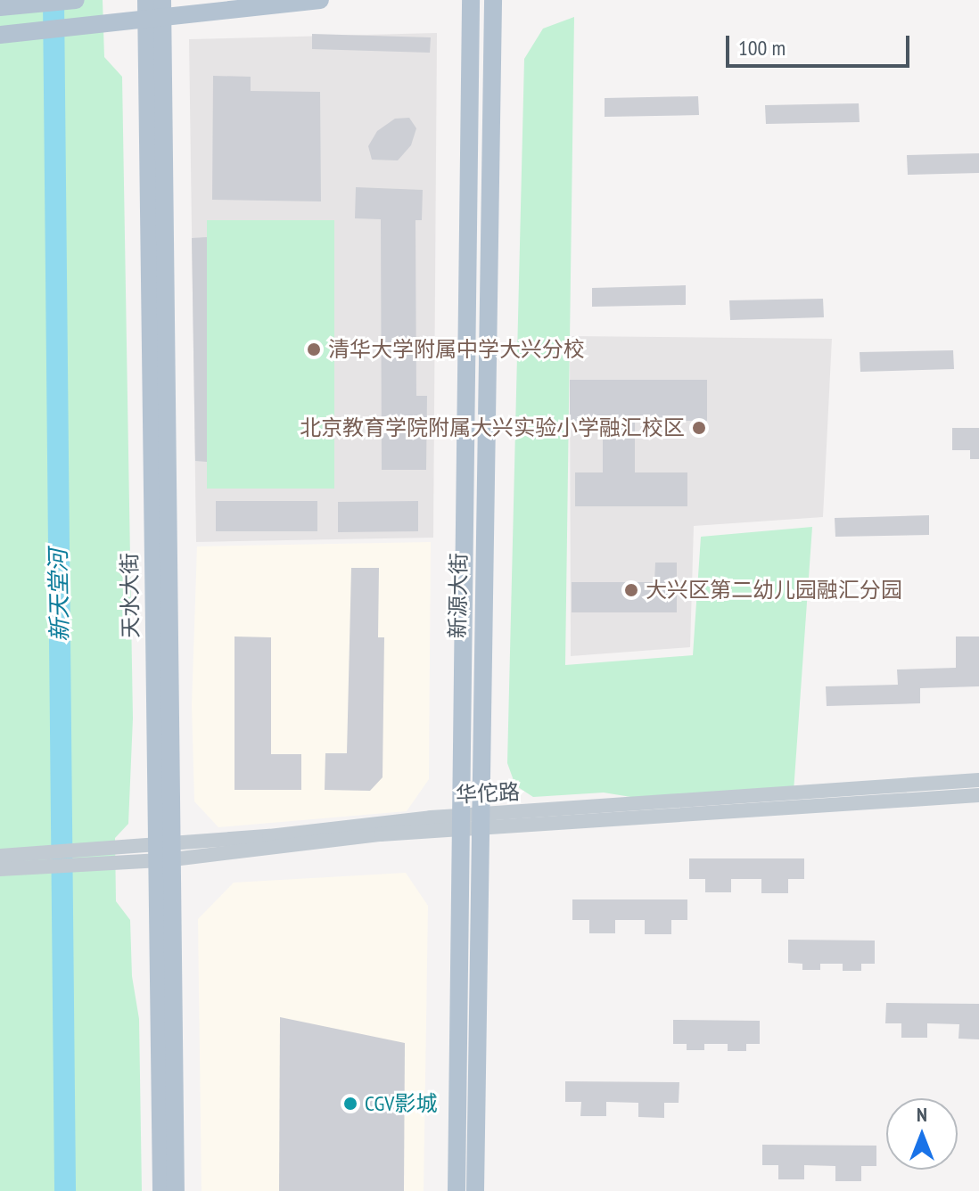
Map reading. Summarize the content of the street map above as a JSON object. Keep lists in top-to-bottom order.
{
  "streets": {
    "main road": ["天水大街", "新源大街"],
    "street": ["华佗路"]
  },
  "crossings": [
    ["天水大街", "华佗路"],
    ["新源大街", "华佗路"]
  ],
  "water": ["新天堂河"],
  "places": [
    "清华大学附属中学大兴分校",
    "北京教育学院附属大兴实验小学融汇校区",
    "大兴区第二幼儿园融汇分园",
    "CGV影城"
  ],
  "scale_bar": "100 m",
  "north": "top"
}
